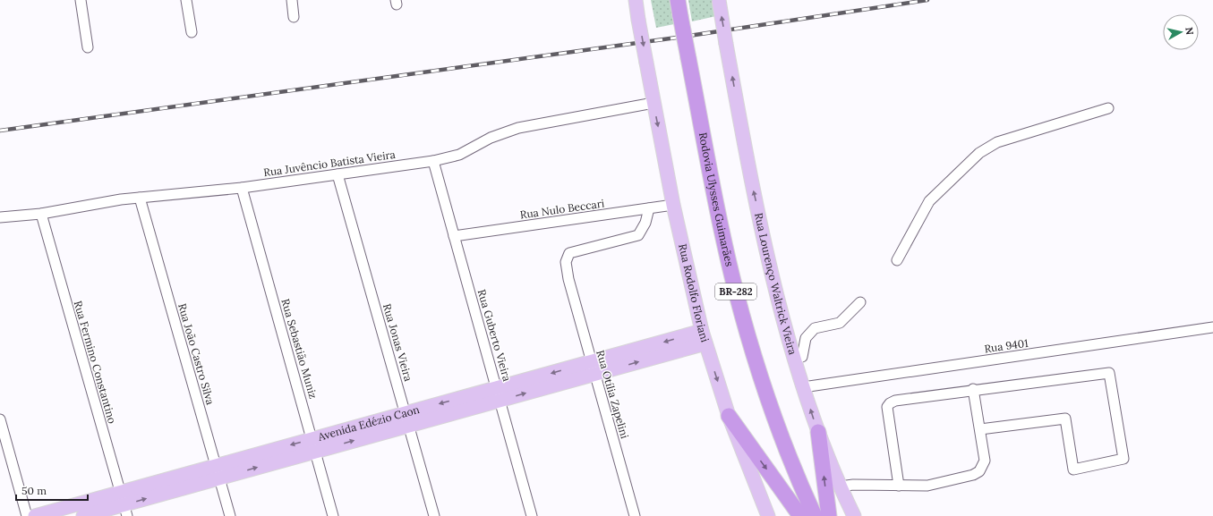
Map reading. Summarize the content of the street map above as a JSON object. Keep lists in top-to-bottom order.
{
  "streets": {
    "highway": ["Rodovia Ulysses Guimarães", "BR-282"],
    "main road": ["Rua Lourenço Waltrick Vieira", "Rua Rodolfo Floriani", "Avenida Edézio Caon"],
    "street": [
      "Rua Juvêncio Batista Vieira",
      "Rua Nulo Beccari",
      "Rua Guberto Vieira",
      "Rua Jonas Vieira",
      "Rua 9401",
      "Rua Sebastião Muniz",
      "Rua João Castro Silva",
      "Rua Fermino Constantino",
      "Rua Otília Zapelini"
    ]
  },
  "crossings": [
    ["Rua Juvêncio Batista Vieira", "Rua Rodolfo Floriani"],
    ["Rua Juvêncio Batista Vieira", "Rua Guberto Vieira"],
    ["Rua Juvêncio Batista Vieira", "Rua Jonas Vieira"],
    ["Rua Juvêncio Batista Vieira", "Rua Sebastião Muniz"],
    ["Rua Juvêncio Batista Vieira", "Rua João Castro Silva"],
    ["Rua Juvêncio Batista Vieira", "Rua Fermino Constantino"],
    ["Rua Nulo Beccari", "Rua Rodolfo Floriani"],
    ["Rua Nulo Beccari", "Rua Guberto Vieira"],
    ["Rua Nulo Beccari", "Rua Otília Zapelini"],
    ["Rua Lourenço Waltrick Vieira", "Rua 9401"],
    ["Rua Rodolfo Floriani", "Avenida Edézio Caon"],
    ["Rua Guberto Vieira", "Avenida Edézio Caon"],
    ["Rua Jonas Vieira", "Avenida Edézio Caon"],
    ["Rua Sebastião Muniz", "Avenida Edézio Caon"],
    ["Rua João Castro Silva", "Avenida Edézio Caon"],
    ["Rua Fermino Constantino", "Avenida Edézio Caon"],
    ["Rua Otília Zapelini", "Avenida Edézio Caon"]
  ],
  "one_way": ["Rua Lourenço Waltrick Vieira", "Rua Rodolfo Floriani"],
  "scale_bar": "50 m",
  "north": "right"
}
